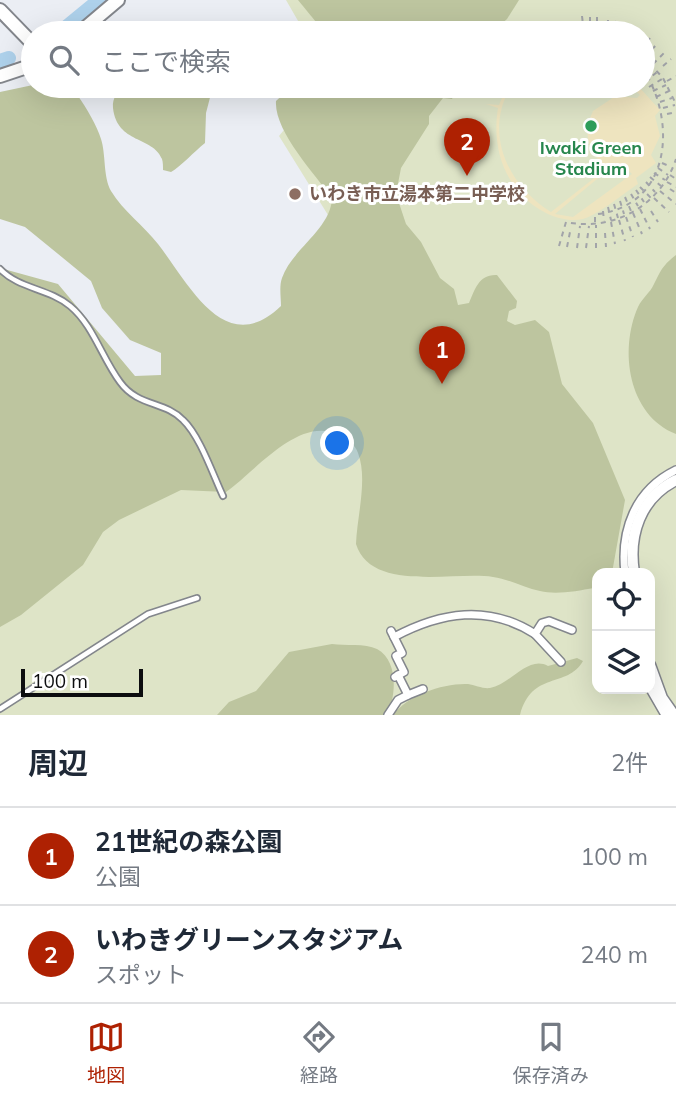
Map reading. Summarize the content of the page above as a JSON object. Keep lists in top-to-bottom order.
{
  "places": ["Iwaki Green Stadium", "いわき市立湯本第二中学校"],
  "scale_bar": "100 m",
  "page": {
    "search": "ここで検索",
    "pins": ["2", "1"],
    "scale": "100 m",
    "heading": ["周辺", "2件"],
    "list": [
      {
        "mark": "1",
        "name": "21世紀の森公園",
        "note": "公園",
        "value": "100 m"
      },
      {
        "mark": "2",
        "name": "いわきグリーンスタジアム",
        "note": "スポット",
        "value": "240 m"
      }
    ],
    "nav": ["地図", "経路", "保存済み"]
  }
}
